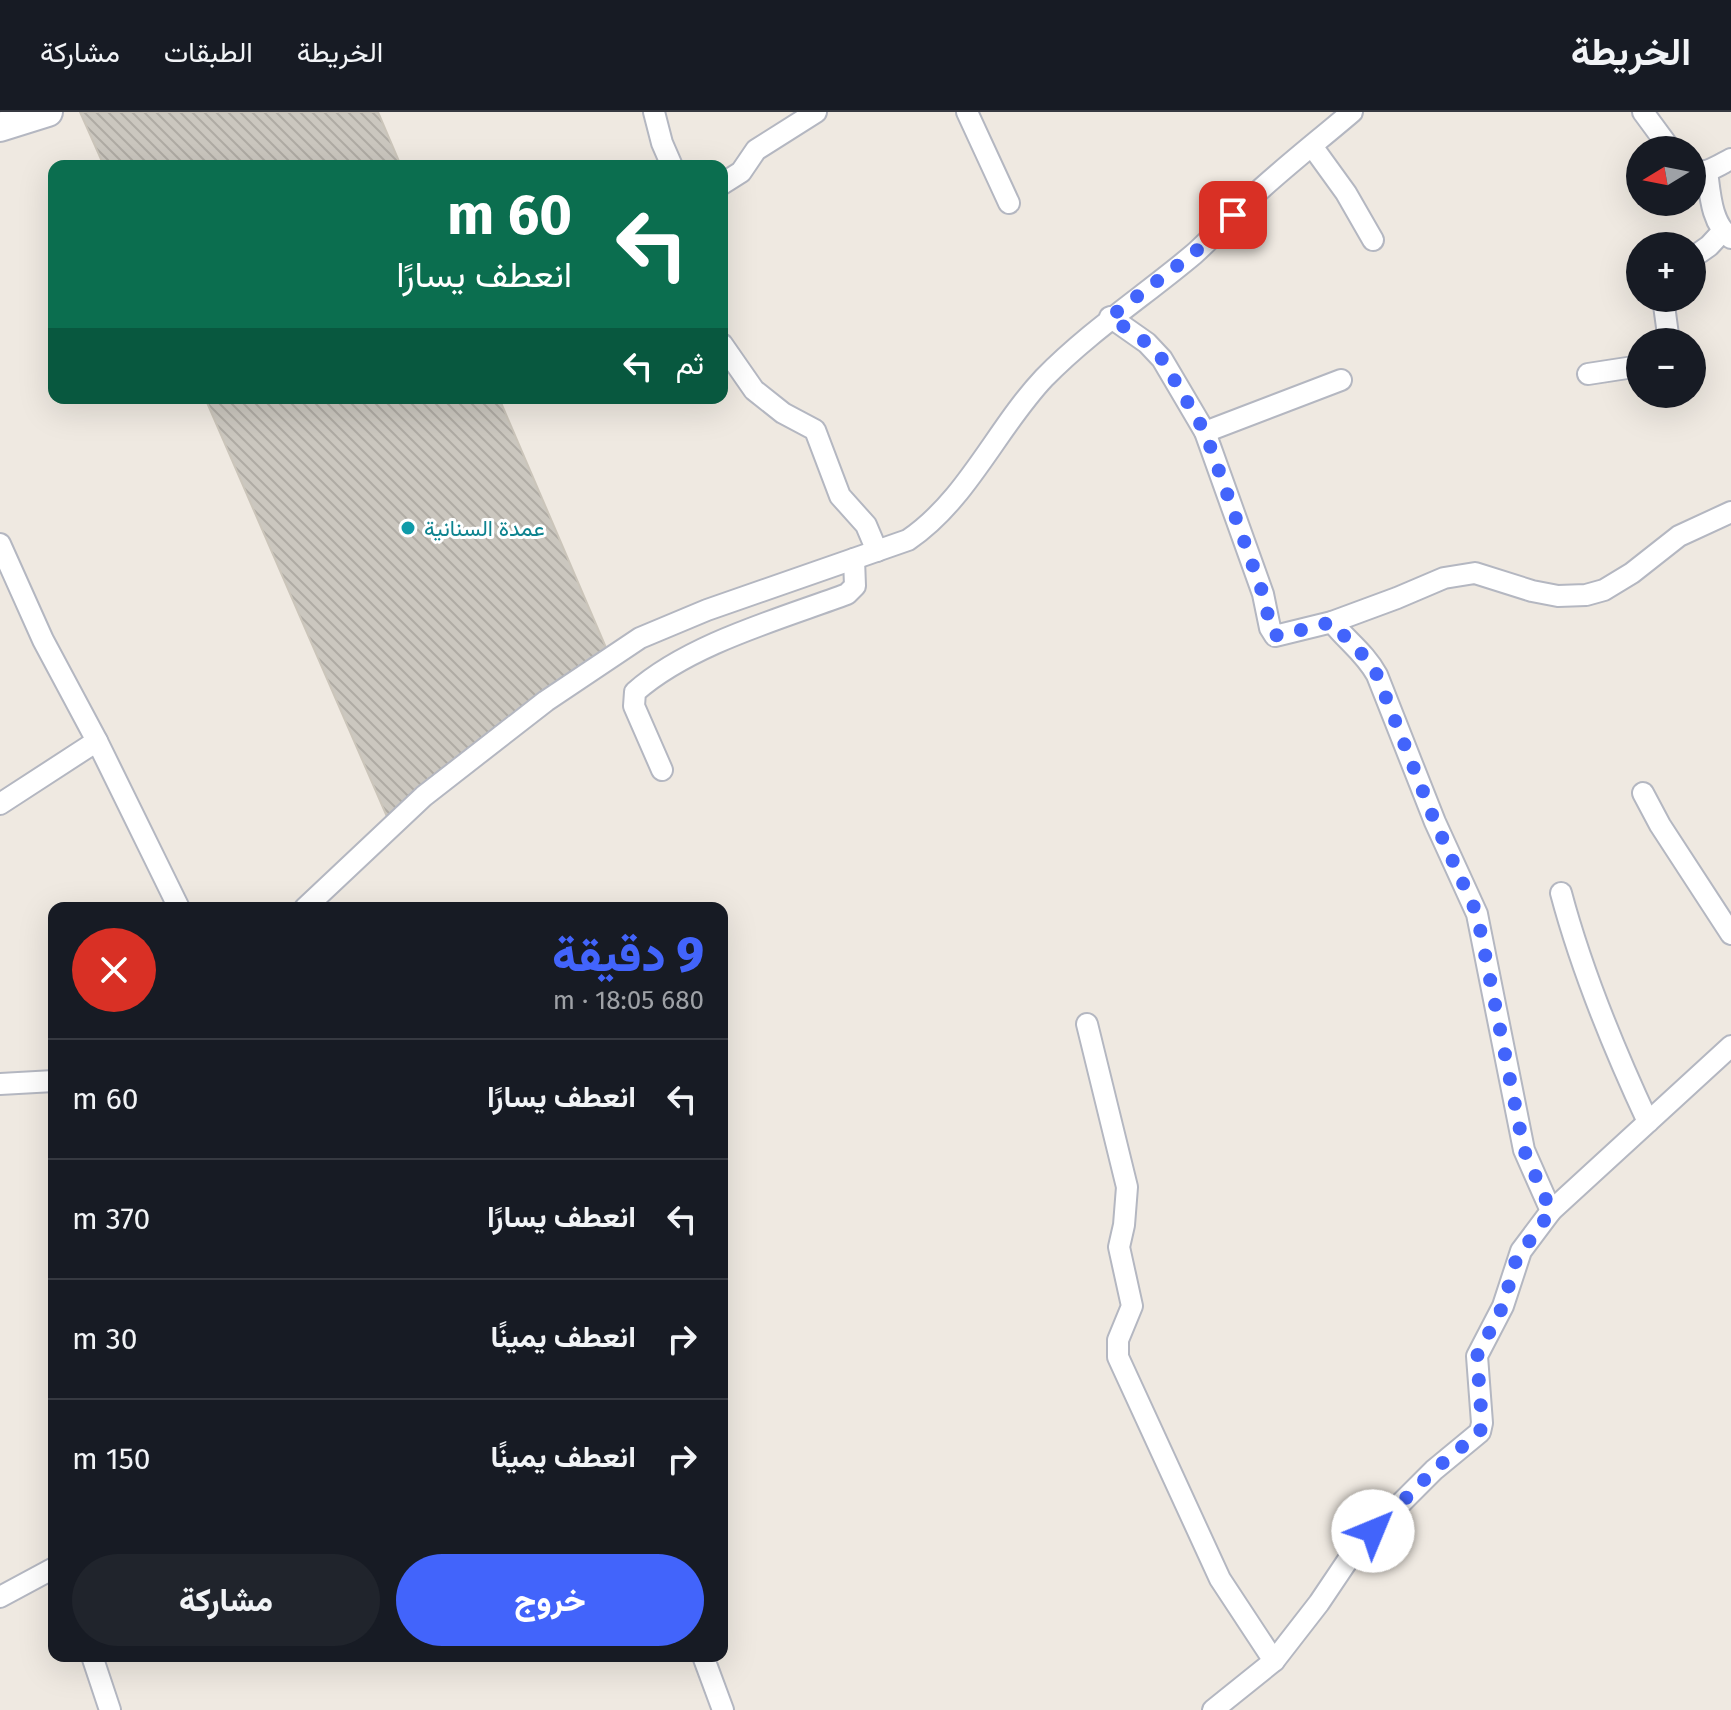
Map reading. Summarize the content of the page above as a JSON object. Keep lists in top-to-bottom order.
{
  "places": ["عمدة السنانية"],
  "north": "left",
  "page": {
    "header": "الخريطة",
    "nav": ["الخريطة", "الطبقات", "مشاركة"],
    "map_buttons": ["+", "−"],
    "turn": ["60 m", "انعطف يسارًا"],
    "then": "ثم",
    "heading": ["9 دقيقة", "680 m · 18:05"],
    "list": [
      {
        "name": "انعطف يسارًا",
        "value": "60 m"
      },
      {
        "name": "انعطف يسارًا",
        "value": "370 m"
      },
      {
        "name": "انعطف يمينًا",
        "value": "30 m"
      },
      {
        "name": "انعطف يمينًا",
        "value": "150 m"
      }
    ],
    "buttons": ["خروج", "مشاركة"]
  }
}
